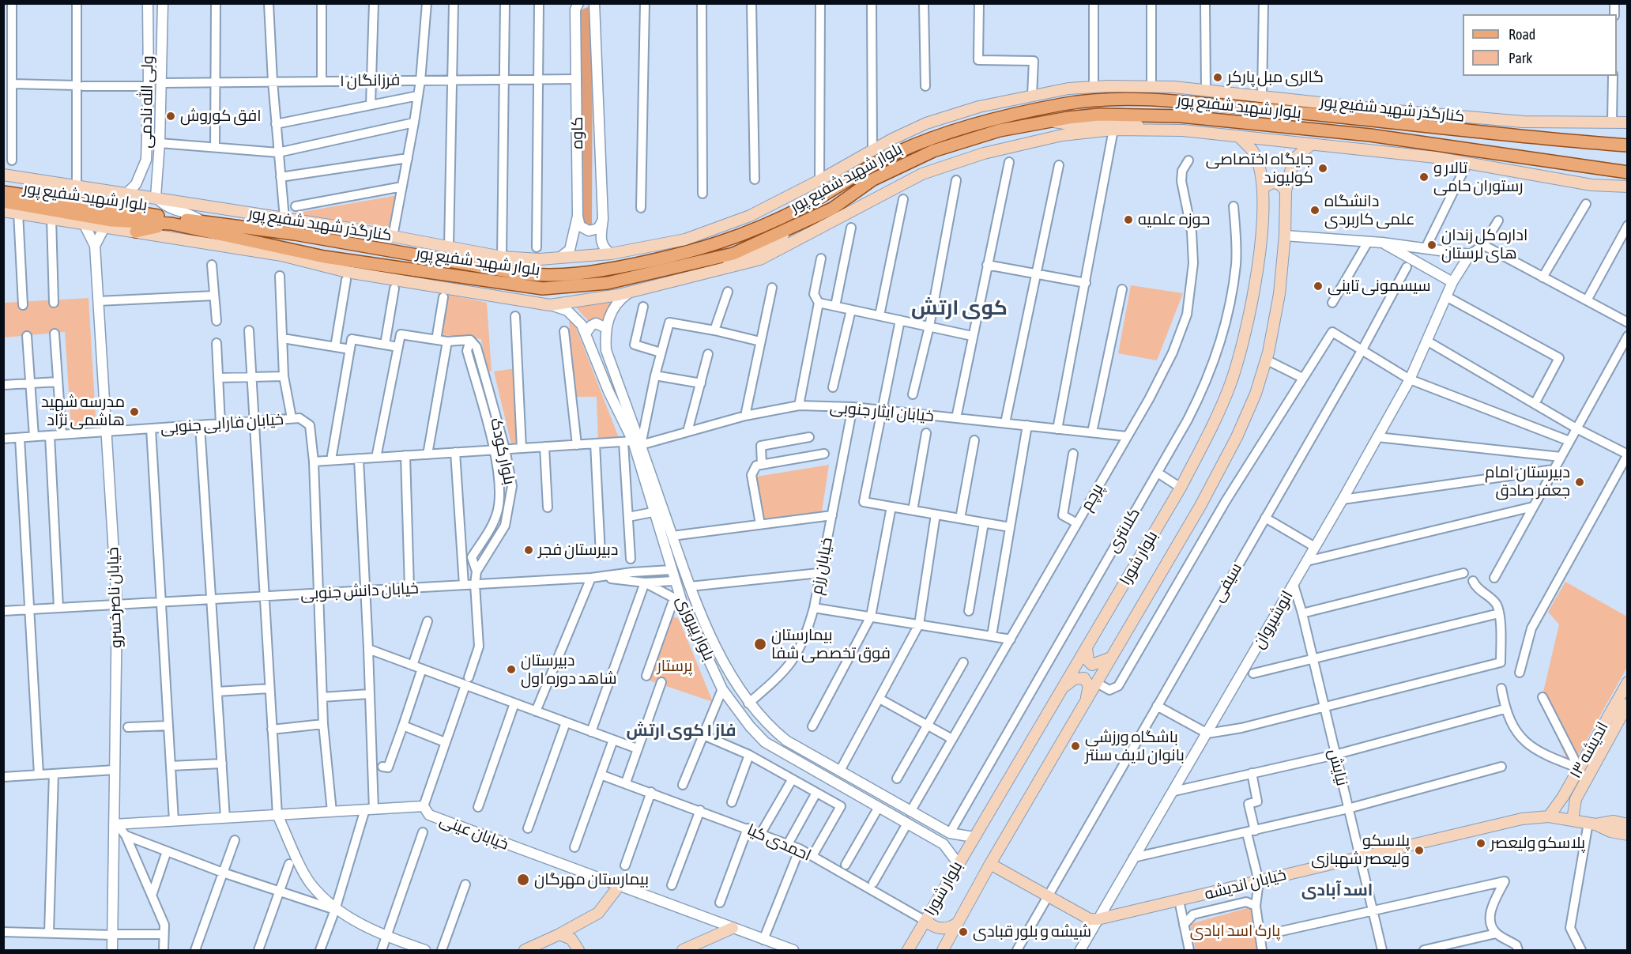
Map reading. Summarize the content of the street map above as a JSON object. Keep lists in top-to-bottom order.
{
  "streets": {
    "main road": [
      "بلوار شهید شفیع پور",
      "کنارگذر شهید شفیع پور",
      "بلوار شورا",
      "اندیشه ۱۳",
      "خیابان اندیشه"
    ],
    "street": [
      "فرزانگان ۱",
      "ولی الله نادمی",
      "کاوه",
      "خیابان ایثار جنوبی",
      "خیابان فارابی جنوبی",
      "بلوار کودک",
      "پرچم",
      "کلانتری",
      "خیابان رزم",
      "سیفی",
      "خیابان دانش جنوبی",
      "خیابان ناصرخسرو",
      "انوشیروان",
      "بلوار پیروزی",
      "نیایش",
      "خیابان عینی",
      "احمدی کیا"
    ]
  },
  "crossings": [
    ["فرزانگان ۱", "ولی الله نادمی"],
    ["فرزانگان ۱", "کاوه"],
    ["ولی الله نادمی", "کنارگذر شهید شفیع پور"],
    ["کنارگذر شهید شفیع پور", "کاوه"],
    ["خیابان ایثار جنوبی", "خیابان فارابی جنوبی"],
    ["خیابان ایثار جنوبی", "بلوار کودک"],
    ["خیابان ایثار جنوبی", "پرچم"],
    ["خیابان ایثار جنوبی", "خیابان رزم"],
    ["خیابان ایثار جنوبی", "بلوار پیروزی"],
    ["خیابان فارابی جنوبی", "خیابان دانش جنوبی"],
    ["خیابان فارابی جنوبی", "خیابان ناصرخسرو"],
    ["خیابان فارابی جنوبی", "خیابان عینی"],
    ["پرچم", "بلوار پیروزی"],
    ["کلانتری", "بلوار پیروزی"],
    ["بلوار شورا", "بلوار پیروزی"],
    ["بلوار شورا", "احمدی کیا"],
    ["خیابان رزم", "بلوار پیروزی"],
    ["خیابان دانش جنوبی", "خیابان ناصرخسرو"],
    ["خیابان دانش جنوبی", "بلوار پیروزی"],
    ["خیابان ناصرخسرو", "خیابان عینی"],
    ["انوشیروان", "نیایش"],
    ["انوشیروان", "خیابان اندیشه"],
    ["اندیشه ۱۳", "خیابان اندیشه"],
    ["نیایش", "خیابان اندیشه"]
  ],
  "districts": ["کوی ارتش", "فاز ۱ کوی ارتش", "اسد آبادی"],
  "parks": ["پرستار", "پارک اسد ابادی"],
  "places": [
    "گالری مبل پارکر",
    "افق کوروش",
    "جایگاه اختصاصی کولیوند",
    "تالار و رستوران حامی",
    "دانشگاه علمی کاربردی",
    "حوزه علمیه",
    "اداره کل زندان های لرستان",
    "سیسمونی تاینی",
    "مدرسه شهید ه‍اشمی نژاد",
    "دبیرستان امام جعفر صادق",
    "دبیرستان فجر",
    "بیمارستان فوق تخصصی شفا",
    "دبیرستان شاهد دوره اول",
    "باشگاه ورزشی بانوان لایف سنتر",
    "پلاسکو ولیعصر",
    "پلاسکو ولیعصر شهبازی",
    "بیمارستان مهرگان",
    "شیشه و بلور قبادی"
  ],
  "legend": ["Road", "Park"]
}
